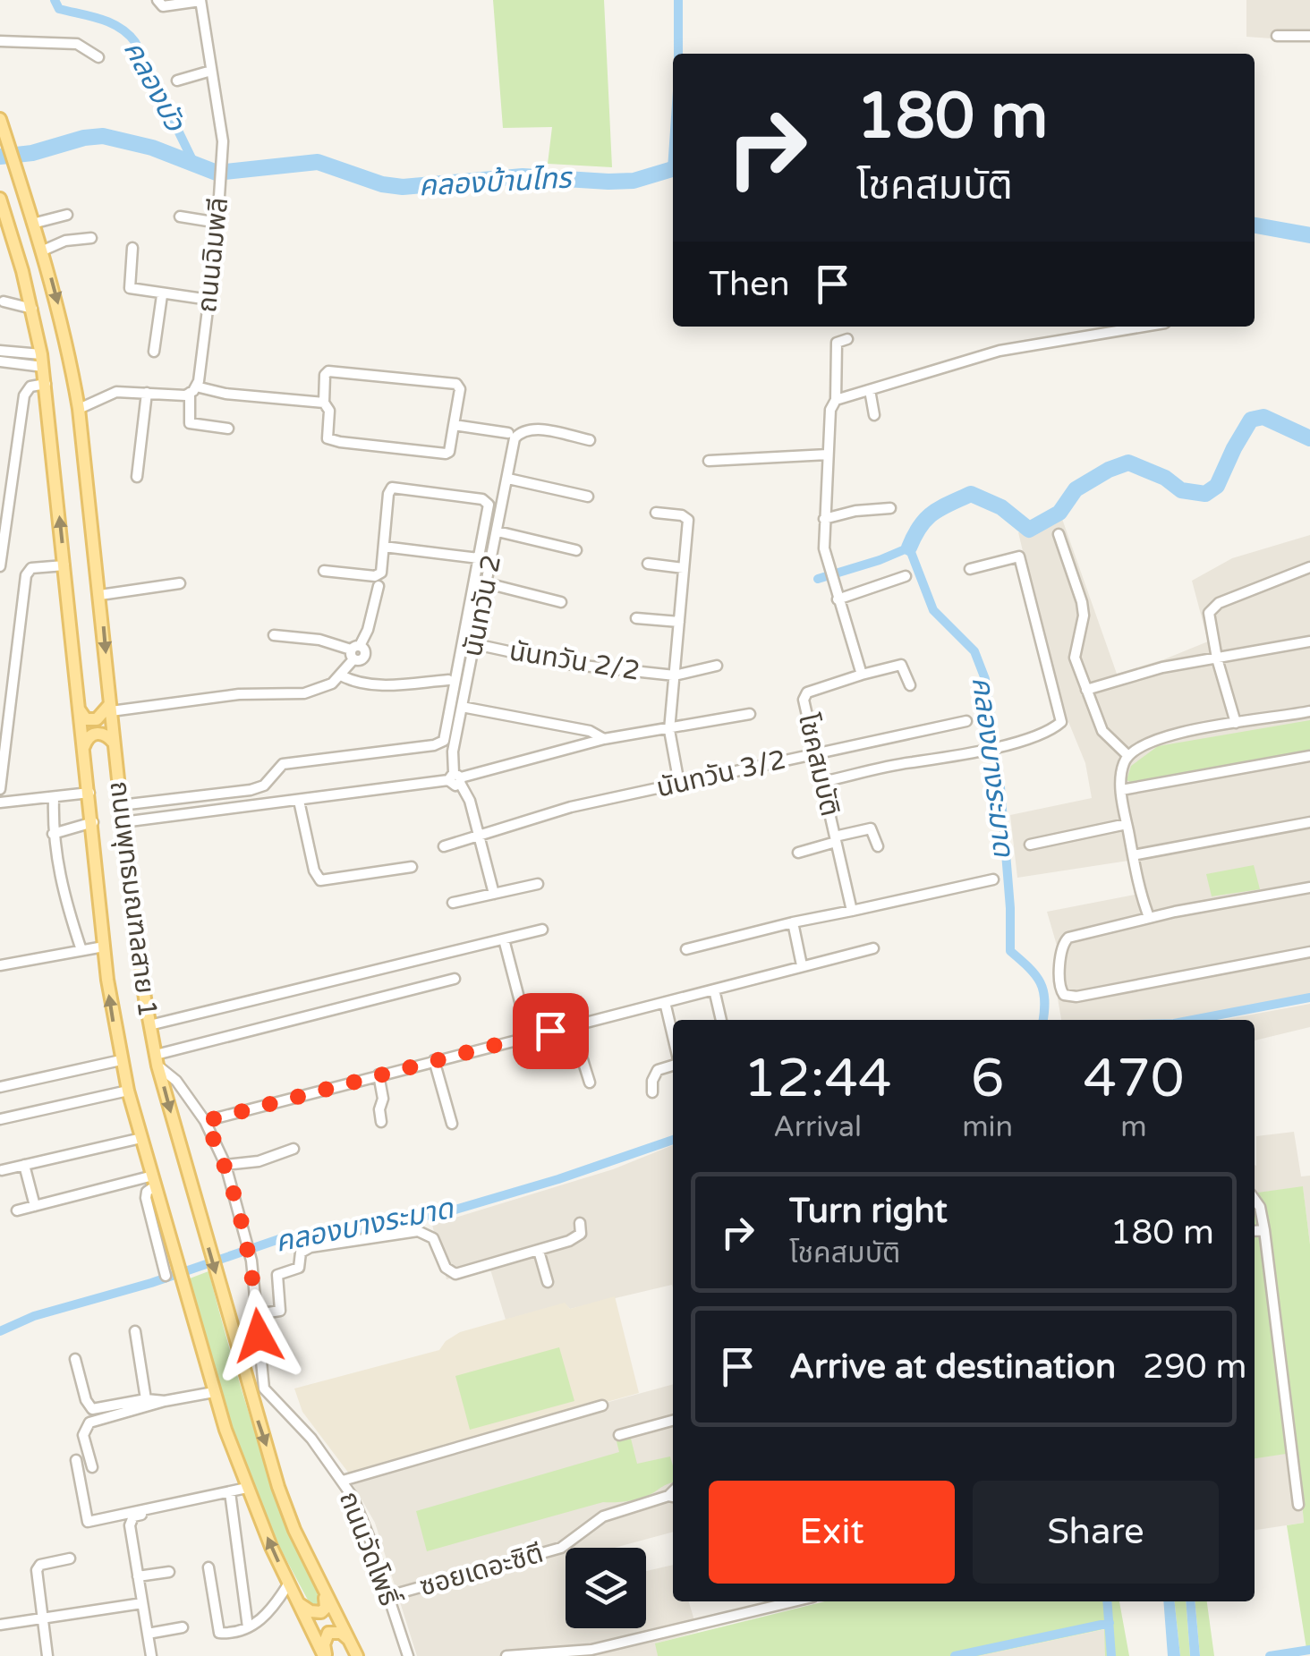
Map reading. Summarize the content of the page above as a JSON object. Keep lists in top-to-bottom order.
{
  "streets": {
    "main road": ["ถนนพุทธมณฑลสาย 1"],
    "street": [
      "ถนนฉิมพลี",
      "นันทวัน 2",
      "นันทวัน 2/2",
      "โชคสมบัติ",
      "นันทวัน 3/2",
      "ถนนวัดโพธิ์",
      "ซอยเดอะซิตี"
    ]
  },
  "crossings": [
    ["นันทวัน 2", "นันทวัน 2/2"],
    ["โชคสมบัติ", "นันทวัน 3/2"],
    ["ถนนวัดโพธิ์", "ซอยเดอะซิตี"]
  ],
  "water": ["คลองบัว", "คลองบ้านไทร", "คลองบางระมาด"],
  "page": {
    "turn": ["180 m", "โชคสมบัติ"],
    "then": "Then",
    "eta": [
      "12:44",
      "Arrival",
      "6",
      "min",
      "470",
      "m"
    ],
    "list": [
      {
        "name": "Turn right",
        "note": "โชคสมบัติ",
        "value": "180 m"
      },
      {
        "name": "Arrive at destination",
        "value": "290 m"
      }
    ],
    "buttons": ["Exit", "Share"]
  }
}
